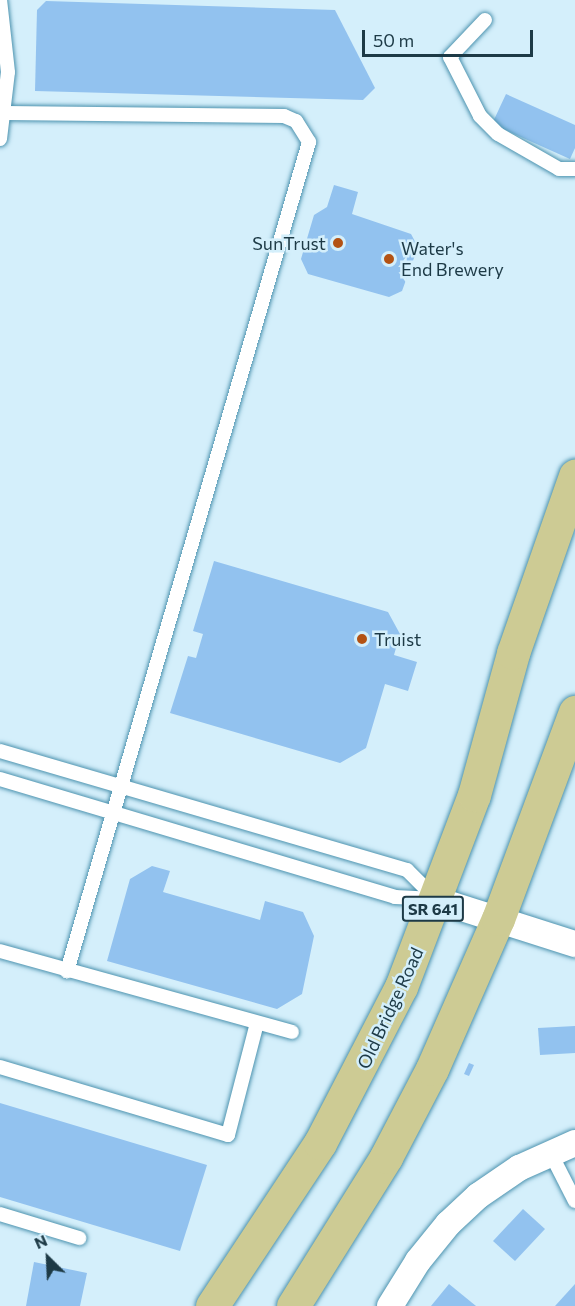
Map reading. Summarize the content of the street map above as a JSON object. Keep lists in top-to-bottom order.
{
  "streets": {
    "main road": ["SR 641", "Old Bridge Road"]
  },
  "places": ["SunTrust", "Water's End Brewery", "Truist"],
  "scale_bar": "50 m",
  "north": "top left"
}
